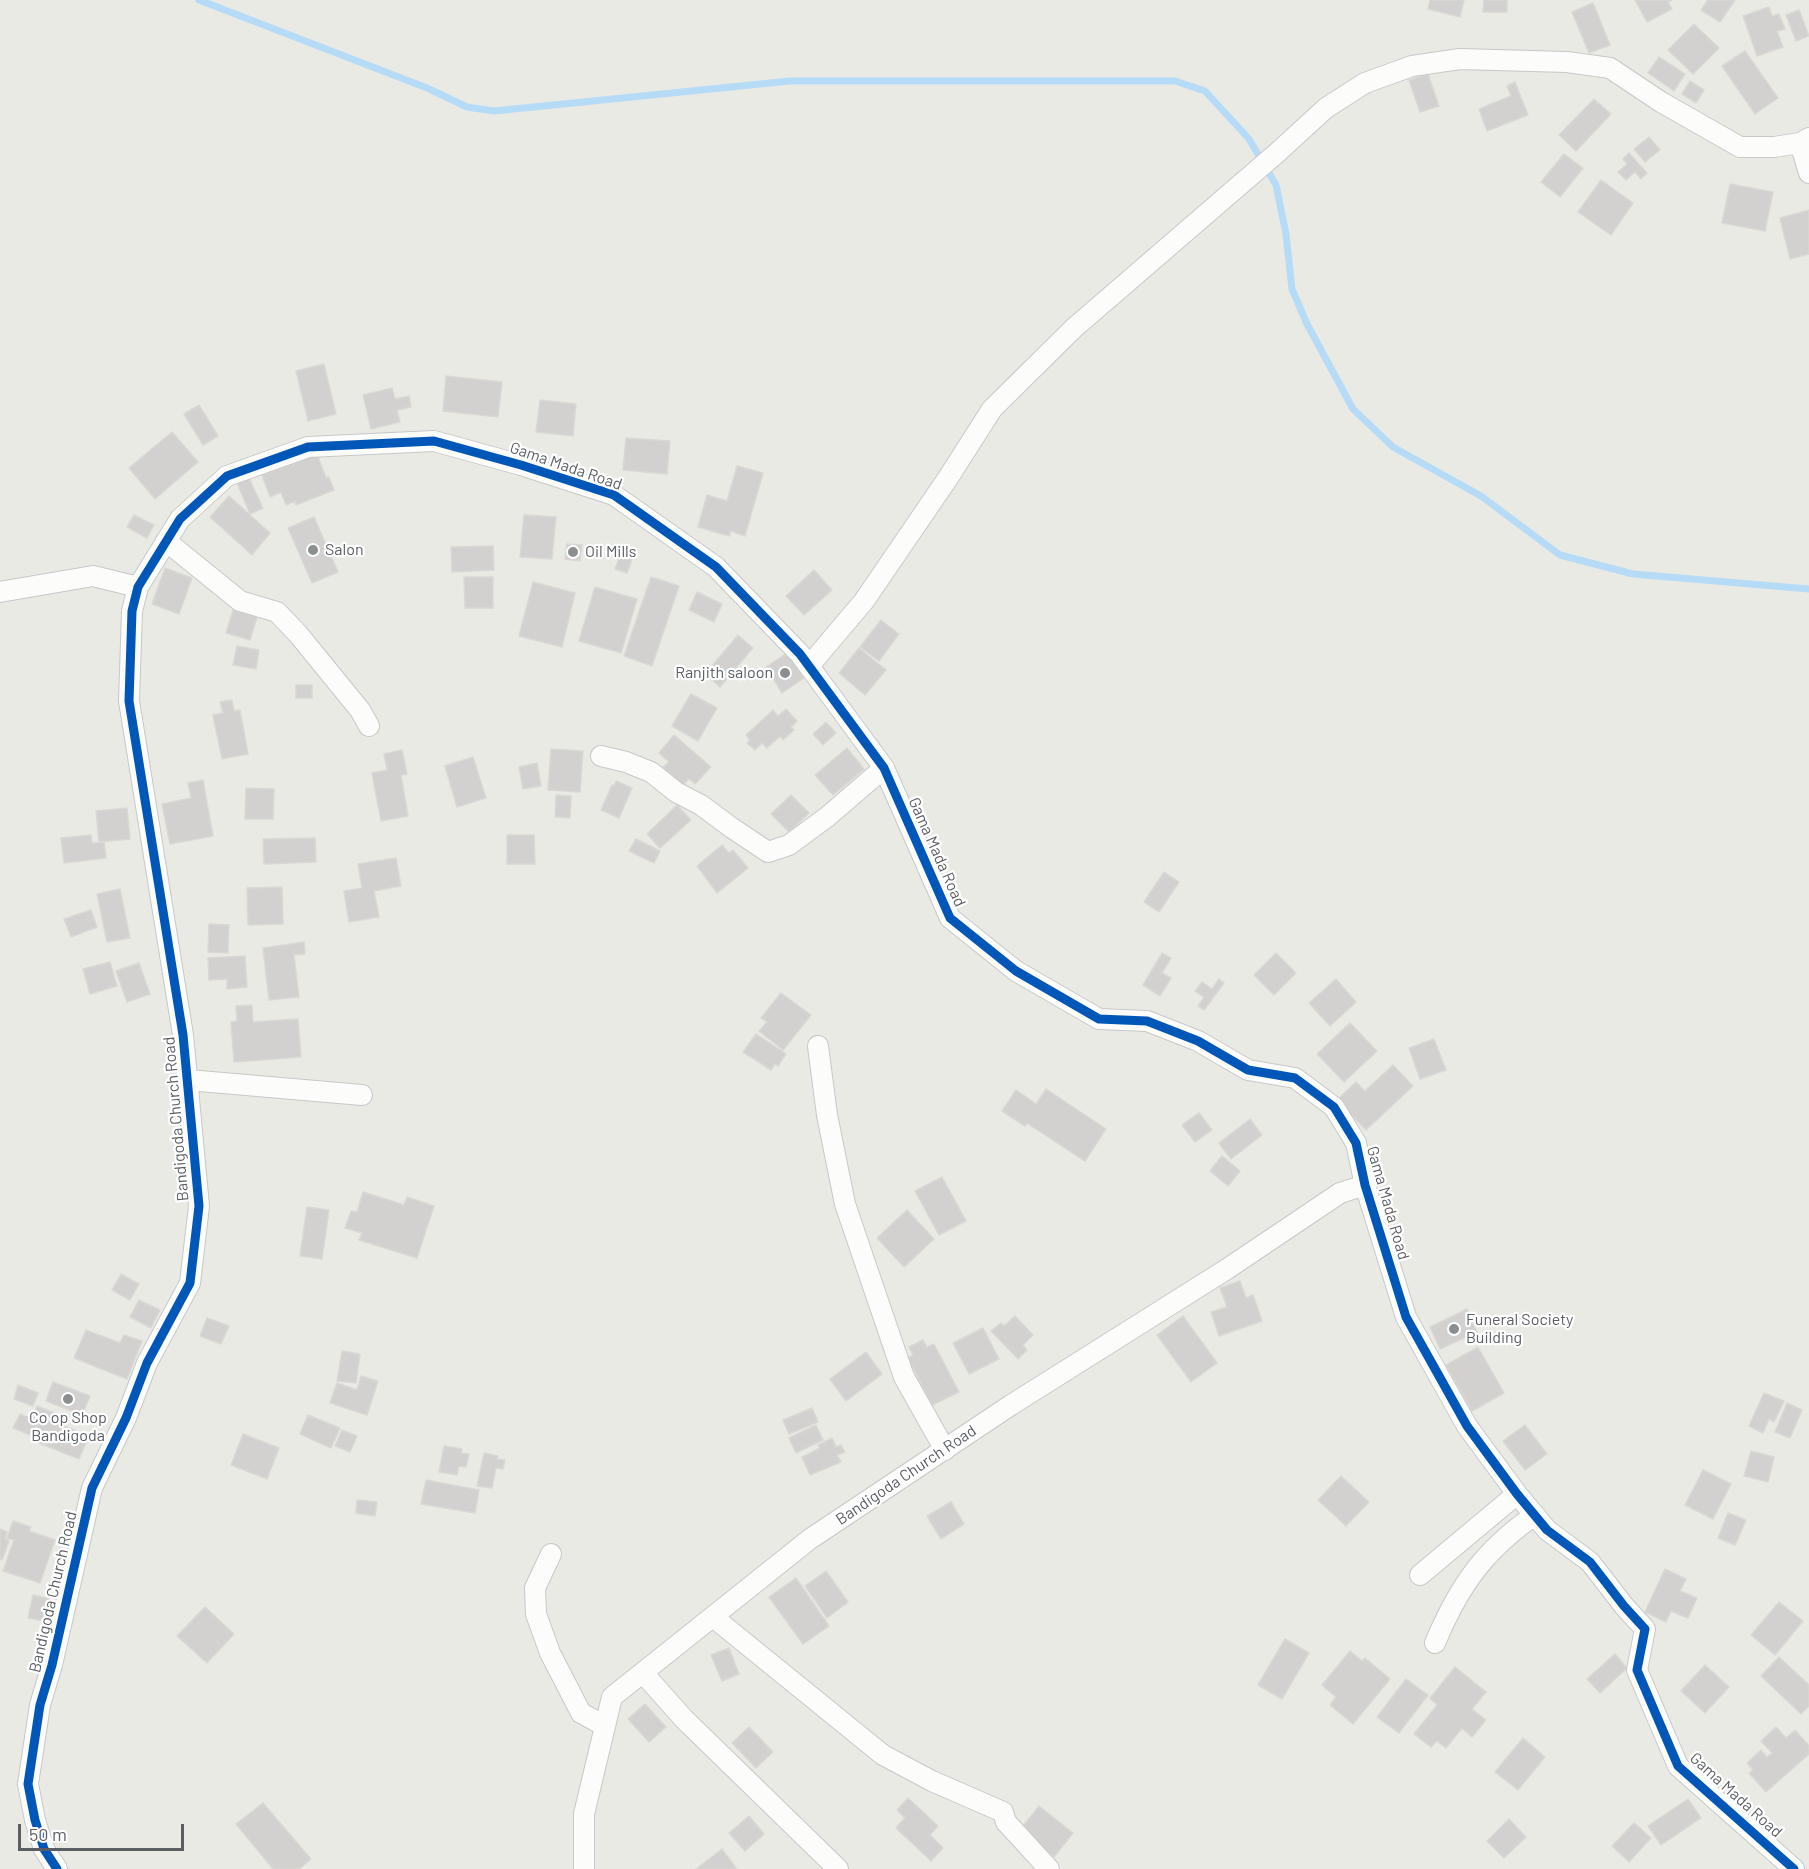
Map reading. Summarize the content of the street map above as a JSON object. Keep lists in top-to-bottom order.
{
  "streets": {
    "street": ["Gama Mada Road", "Bandigoda Church Road"]
  },
  "crossings": [
    ["Gama Mada Road", "Bandigoda Church Road"]
  ],
  "places": [
    "Salon",
    "Oil Mills",
    "Ranjith saloon",
    "Funeral Society Building",
    "Co op Shop Bandigoda"
  ],
  "scale_bar": "50 m"
}
